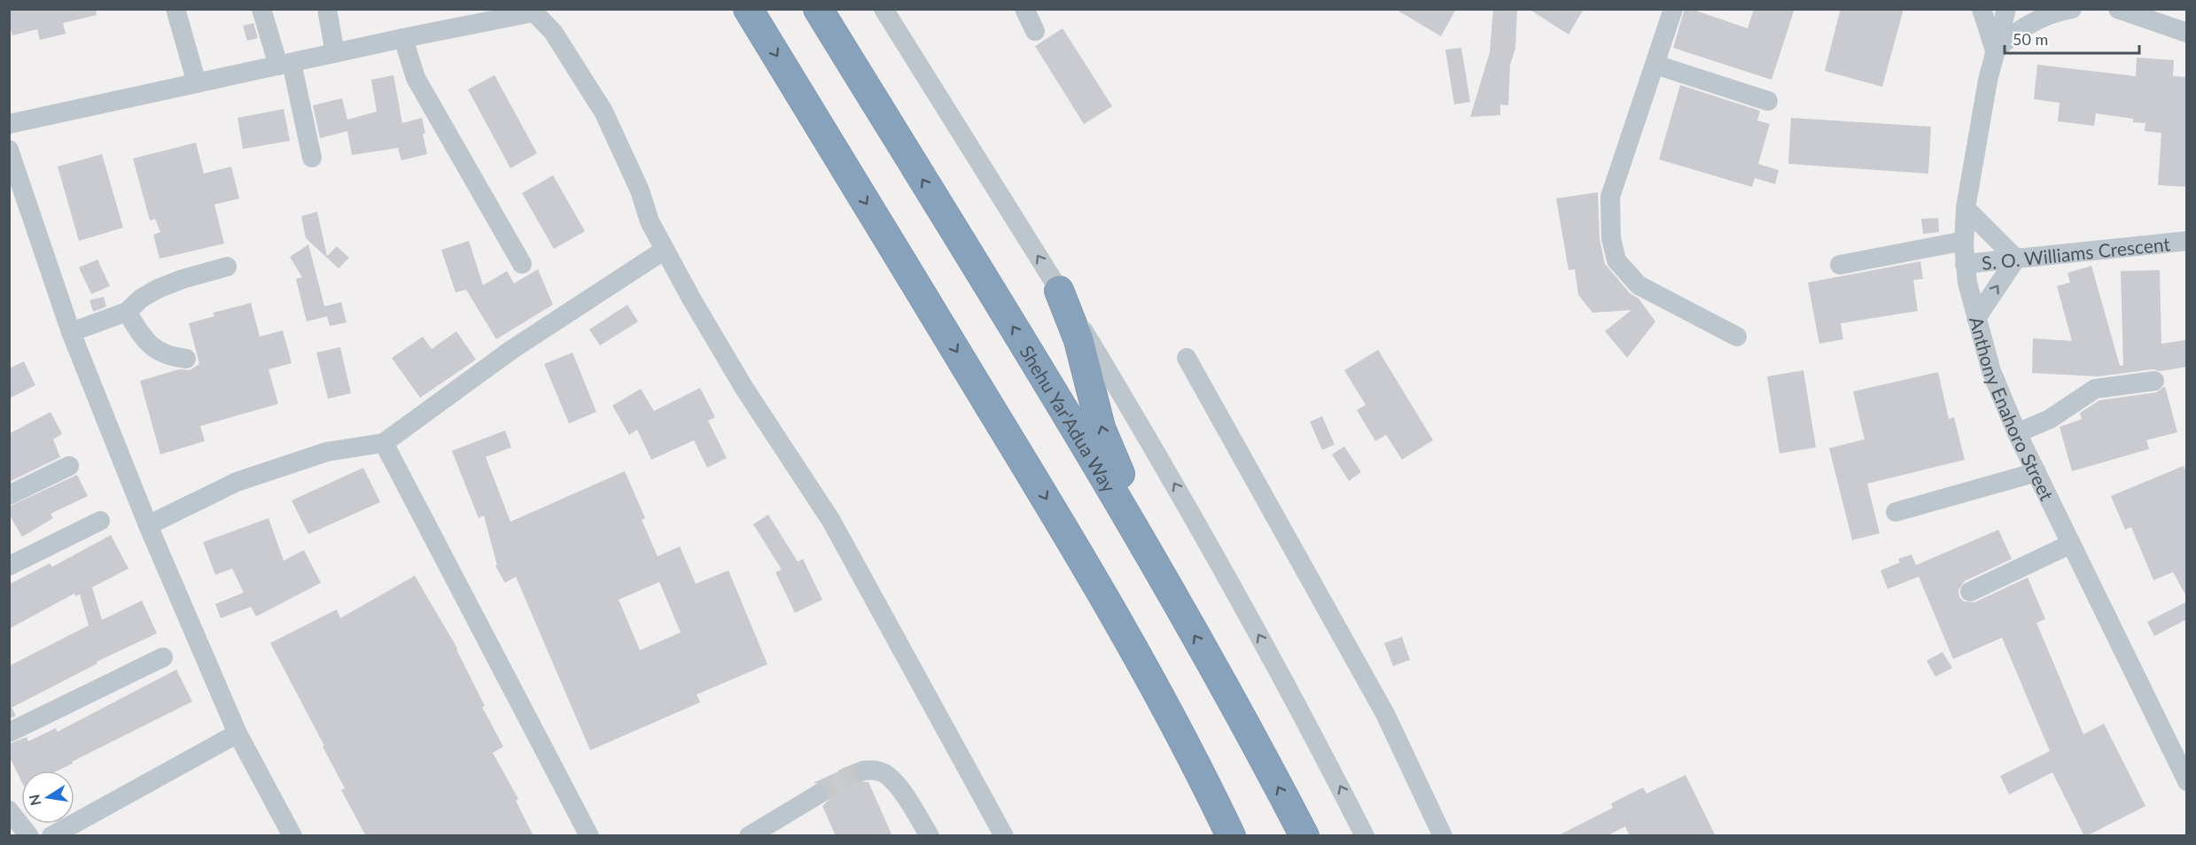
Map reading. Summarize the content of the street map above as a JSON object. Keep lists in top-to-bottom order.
{
  "streets": {
    "highway": ["Shehu Yar'Adua Way"],
    "street": ["S. O. Williams Crescent", "Anthony Enahoro Street"]
  },
  "crossings": [
    ["S. O. Williams Crescent", "Anthony Enahoro Street"]
  ],
  "scale_bar": "50 m",
  "north": "left"
}
